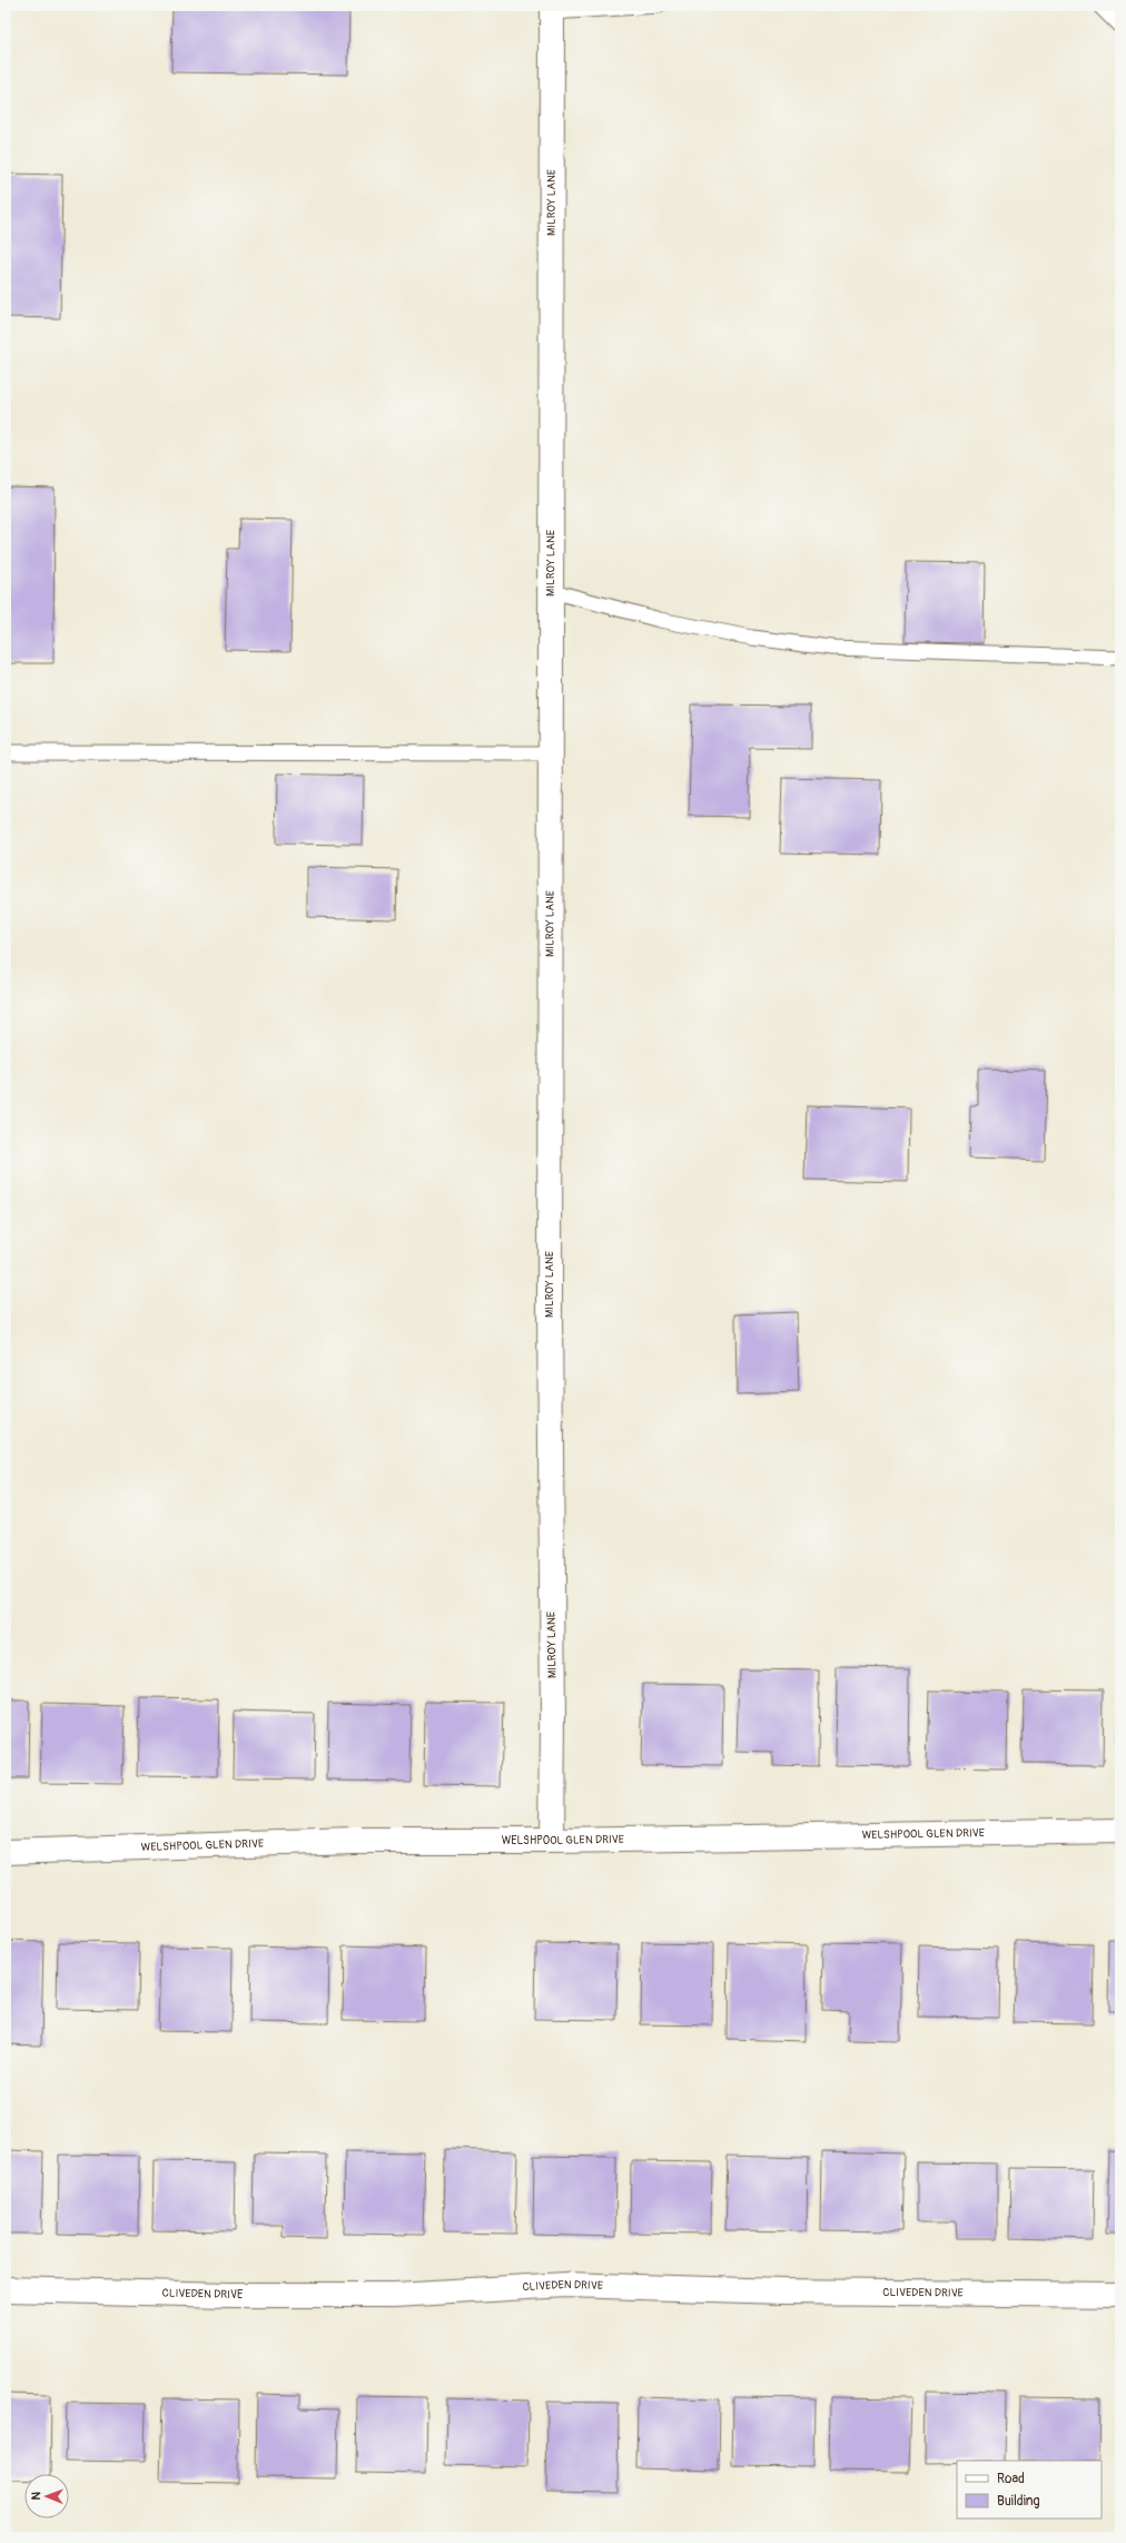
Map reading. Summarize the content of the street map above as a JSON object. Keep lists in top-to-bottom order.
{
  "streets": {
    "street": ["MILROY LANE", "WELSHPOOL GLEN DRIVE", "CLIVEDEN DRIVE"]
  },
  "crossings": [
    ["MILROY LANE", "WELSHPOOL GLEN DRIVE"]
  ],
  "legend": ["Road", "Building"],
  "north": "left"
}
